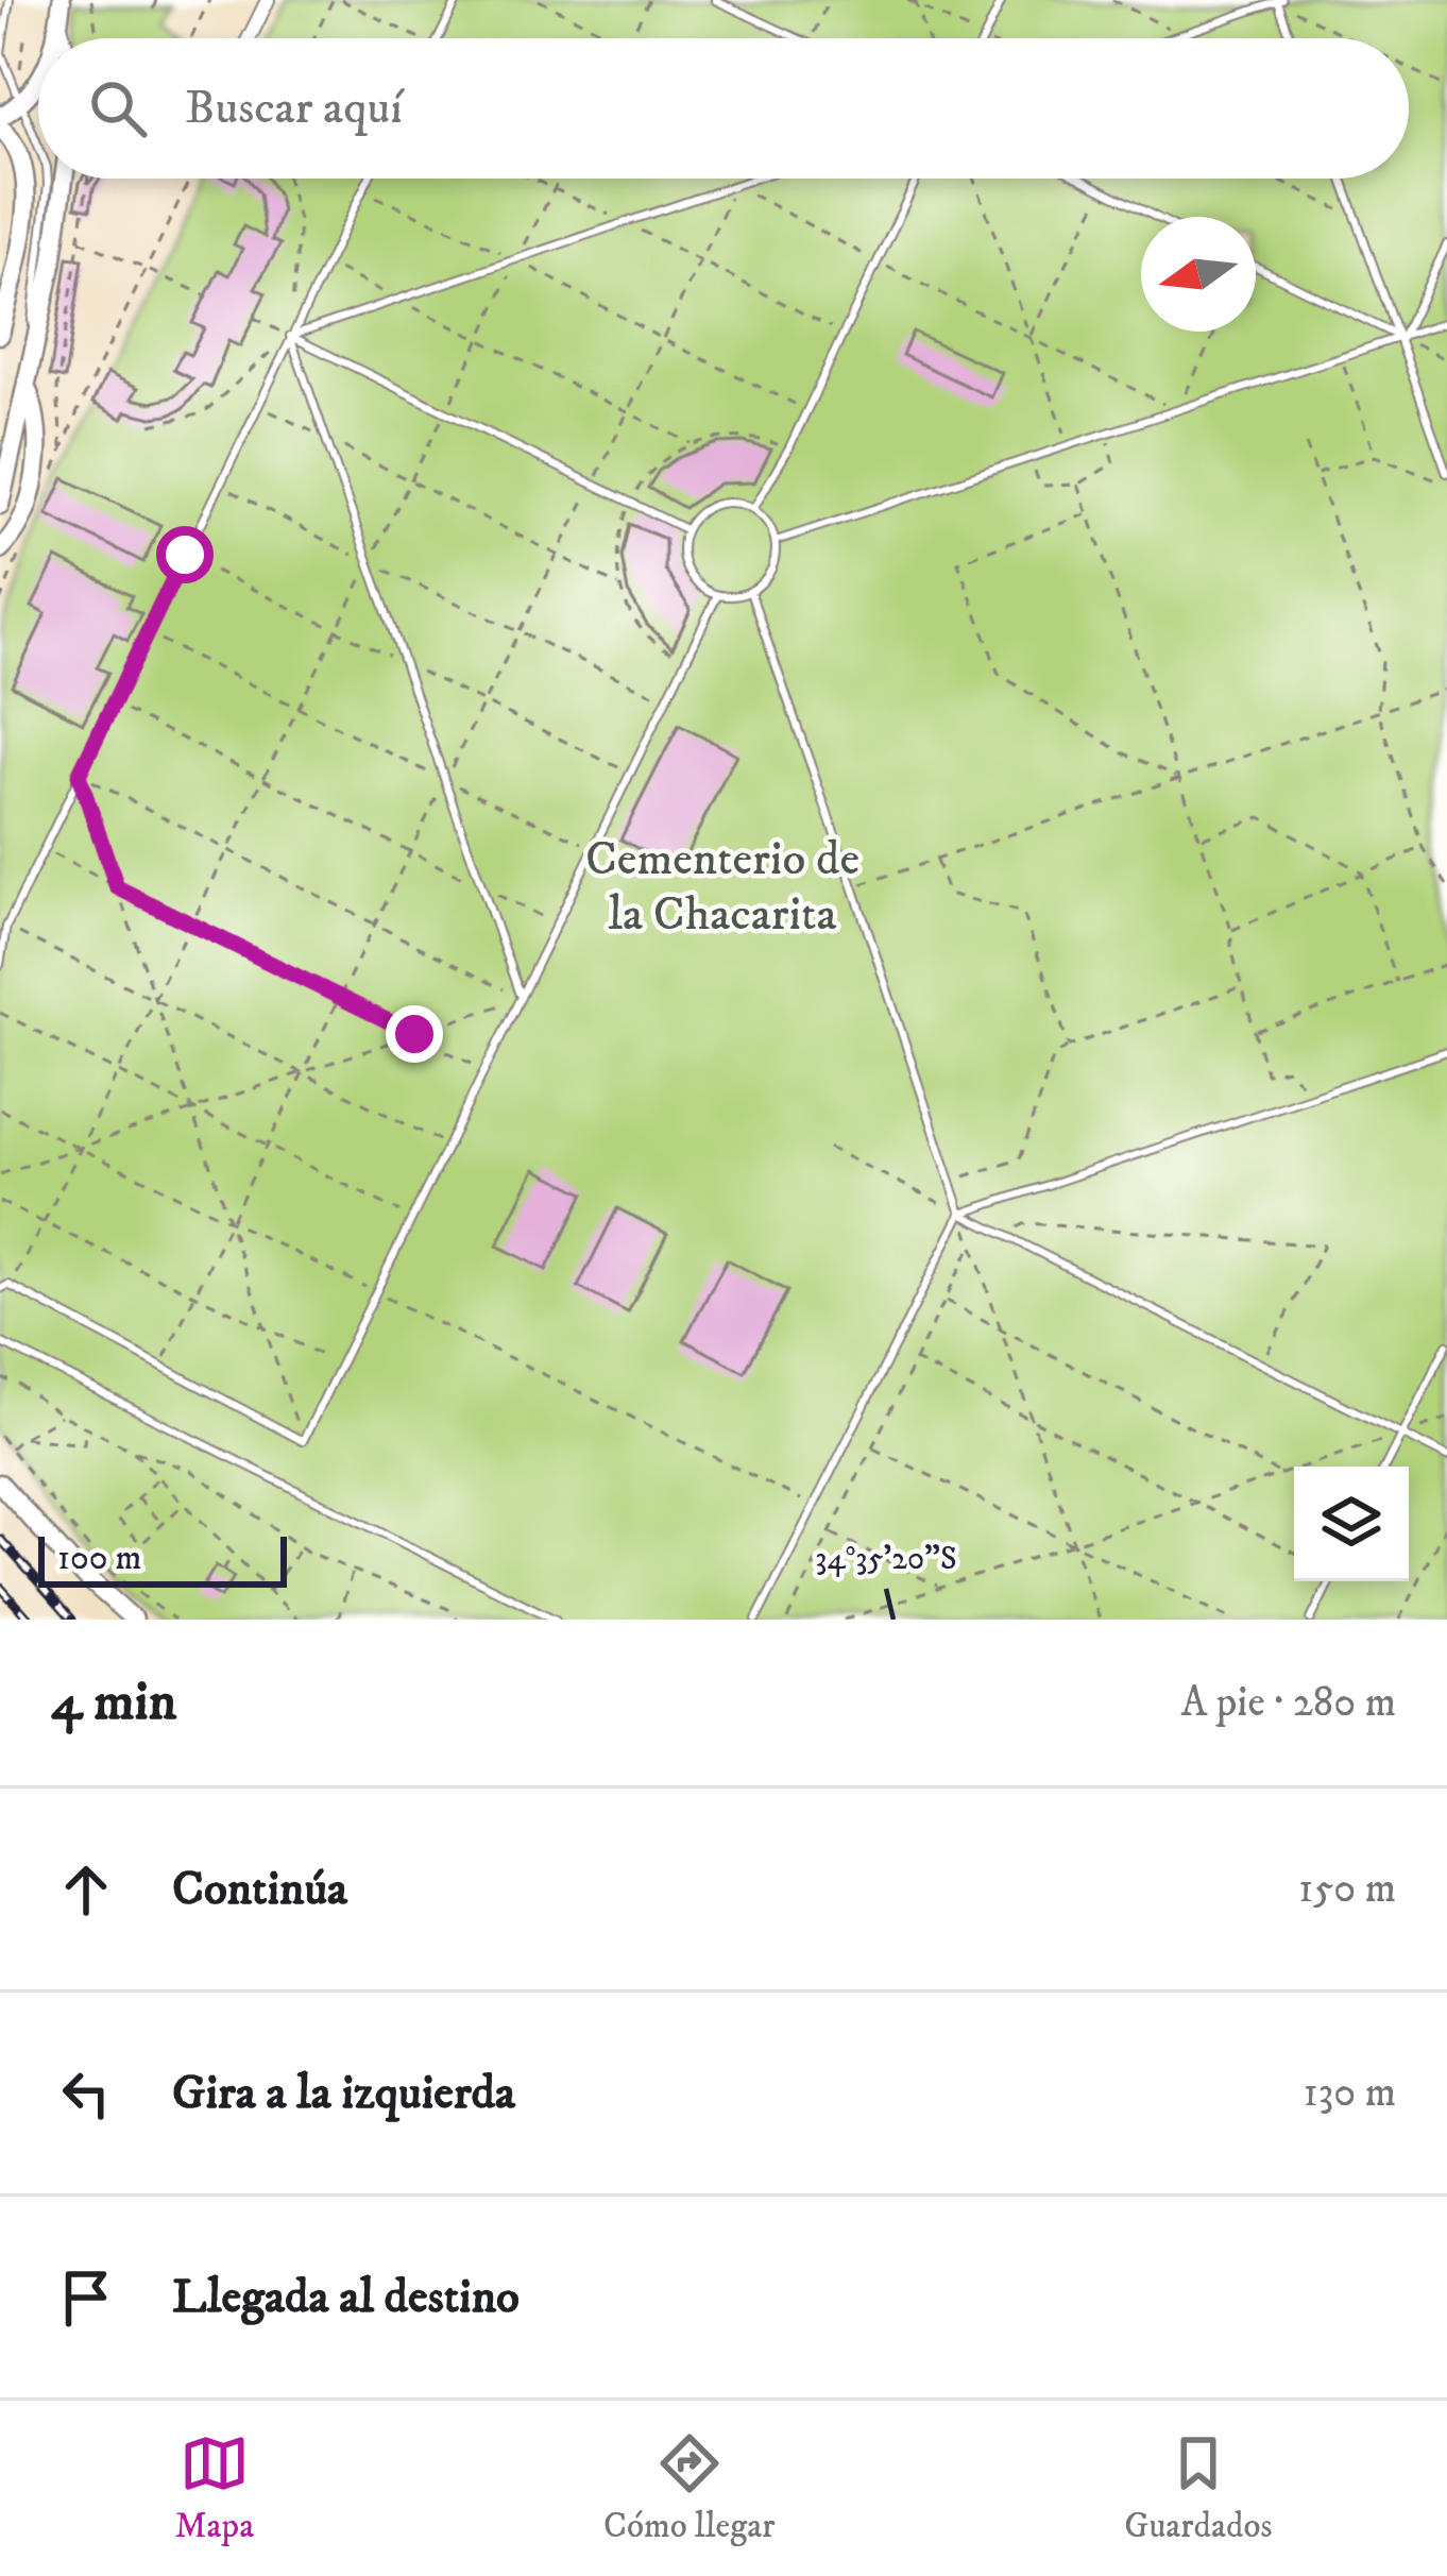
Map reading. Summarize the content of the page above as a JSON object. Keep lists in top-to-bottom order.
{
  "parks": ["Cementerio de la Chacarita"],
  "scale_bar": "100 m",
  "north": "left",
  "page": {
    "search": "Buscar aquí",
    "scale": "100 m",
    "heading": ["4 min", "A pie · 280 m"],
    "list": [
      ["Continúa", "150 m"],
      ["Gira a la izquierda", "130 m"],
      "Llegada al destino"
    ],
    "nav": ["Mapa", "Cómo llegar", "Guardados"]
  },
  "coordinates": ["34°35'20\"S"]
}
